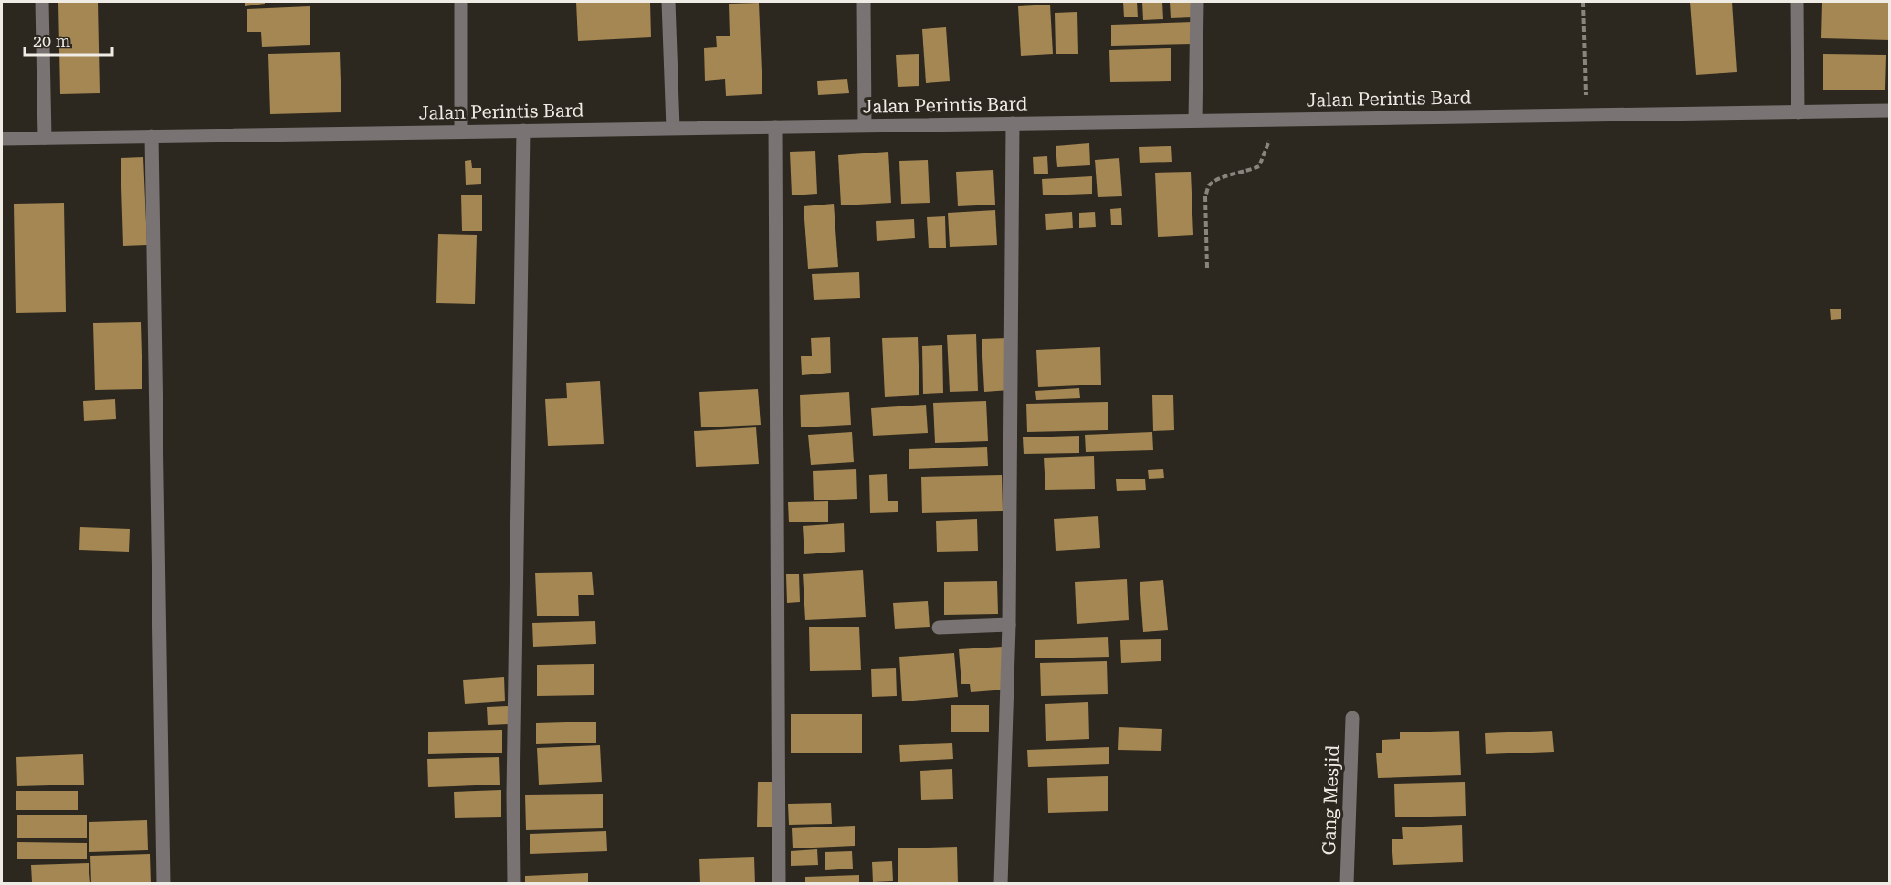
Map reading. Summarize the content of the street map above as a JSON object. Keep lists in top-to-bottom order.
{
  "streets": {
    "street": ["Jalan Perintis Bard", "Gang Mesjid"]
  },
  "scale_bar": "20 m"
}
